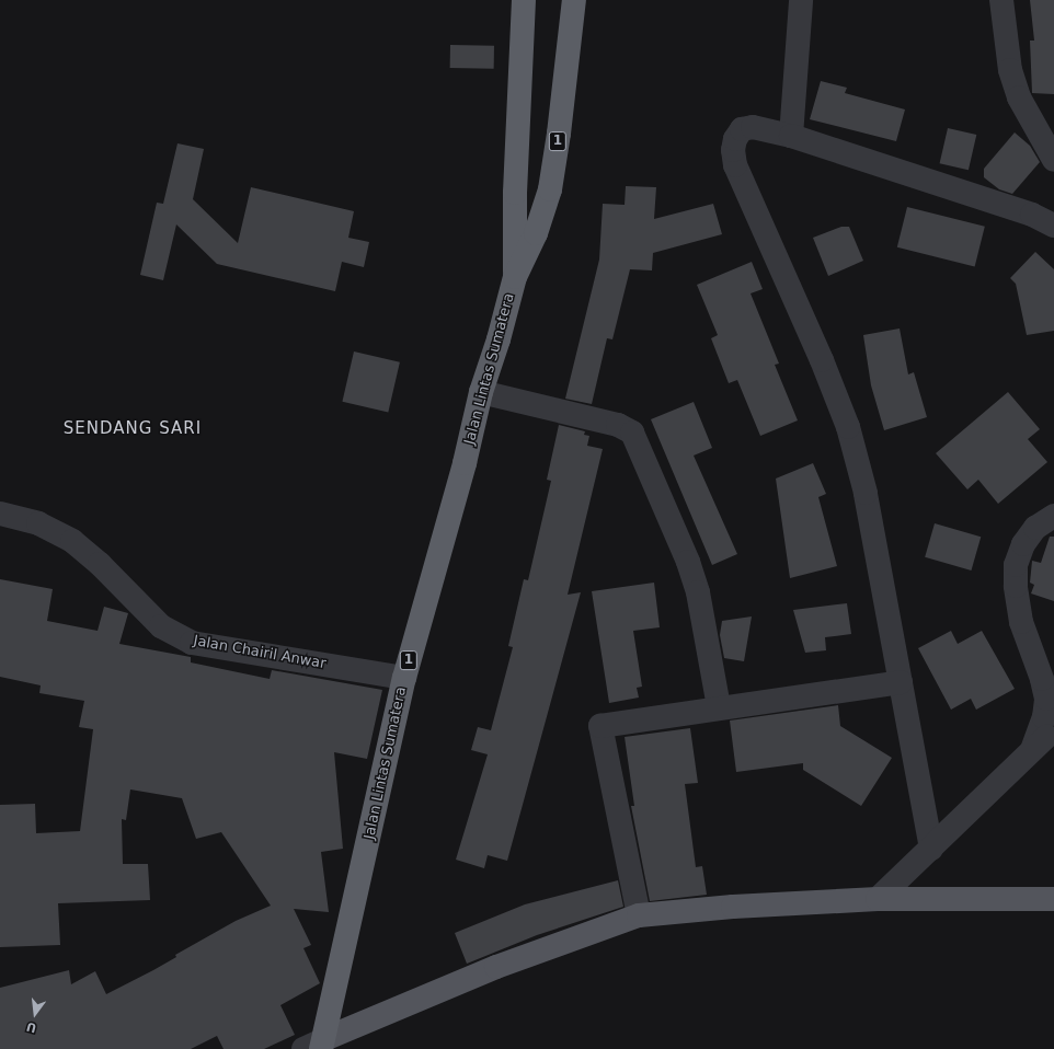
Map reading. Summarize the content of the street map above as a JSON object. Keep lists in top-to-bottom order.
{
  "streets": {
    "highway": ["1", "Jalan Lintas Sumatera"],
    "street": ["Jalan Chairil Anwar"]
  },
  "crossings": [
    ["Jalan Lintas Sumatera", "Jalan Chairil Anwar"]
  ],
  "districts": ["SENDANG SARI"],
  "north": "bottom"
}
